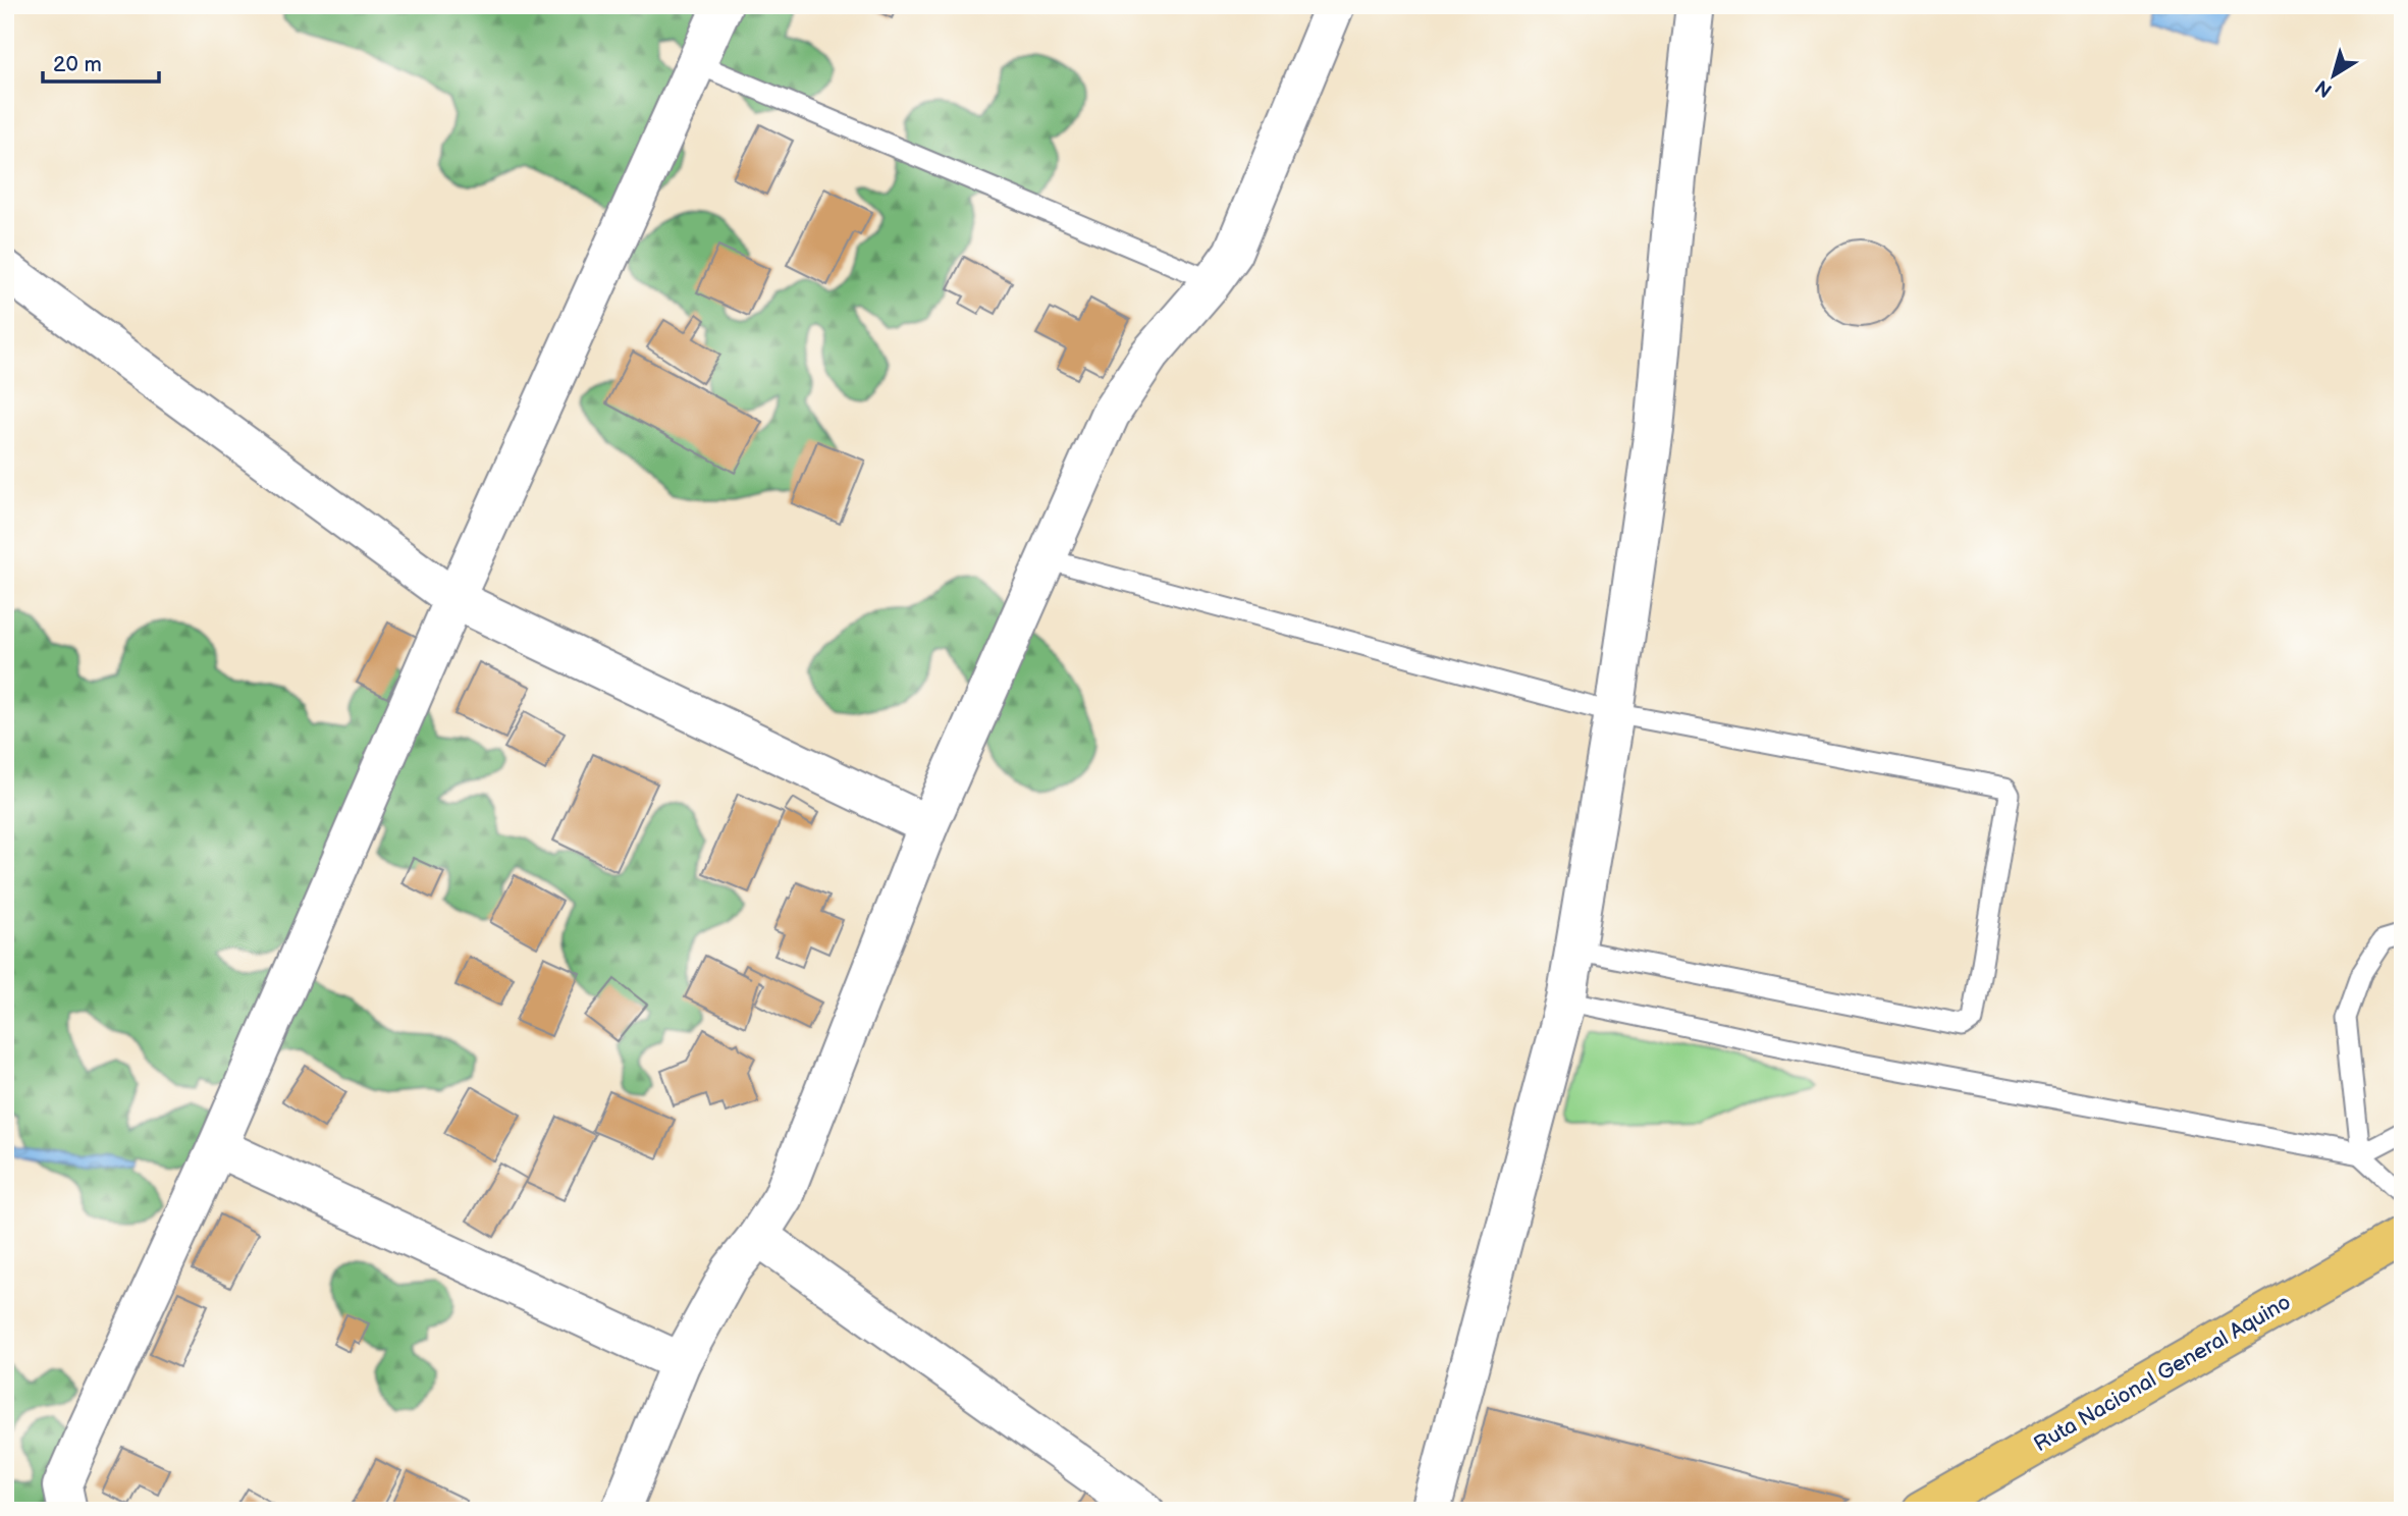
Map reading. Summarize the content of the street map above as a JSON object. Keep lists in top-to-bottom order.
{
  "streets": {
    "highway": ["Ruta Nacional General Aquino"]
  },
  "scale_bar": "20 m",
  "north": "bottom left"
}
